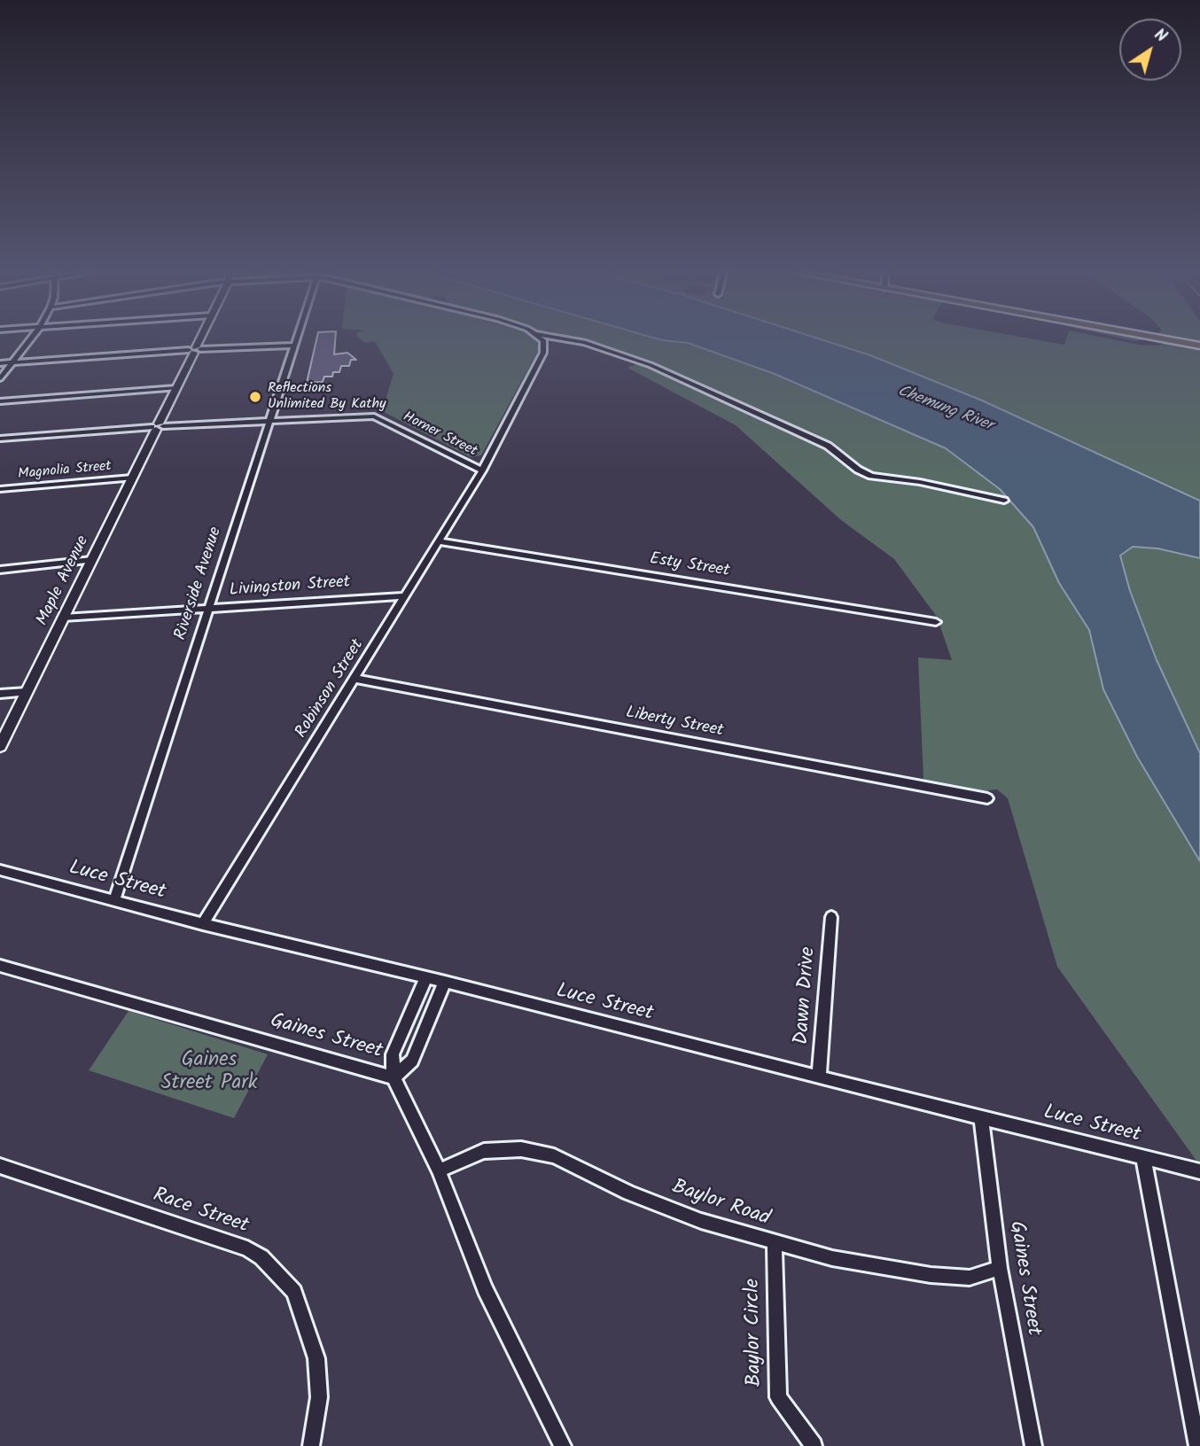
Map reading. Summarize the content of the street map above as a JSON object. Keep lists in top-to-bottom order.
{
  "streets": {
    "main road": ["Maple Avenue"],
    "street": [
      "Horner Street",
      "Magnolia Street",
      "Esty Street",
      "Riverside Avenue",
      "Livingston Street",
      "Robinson Street",
      "Liberty Street",
      "Luce Street",
      "Dawn Drive",
      "Gaines Street",
      "Baylor Road",
      "Race Street",
      "Baylor Circle"
    ]
  },
  "crossings": [
    ["Horner Street", "Maple Avenue"],
    ["Horner Street", "Riverside Avenue"],
    ["Horner Street", "Robinson Street"],
    ["Magnolia Street", "Maple Avenue"],
    ["Esty Street", "Robinson Street"],
    ["Maple Avenue", "Livingston Street"],
    ["Riverside Avenue", "Livingston Street"],
    ["Riverside Avenue", "Luce Street"],
    ["Livingston Street", "Robinson Street"],
    ["Robinson Street", "Liberty Street"],
    ["Robinson Street", "Luce Street"],
    ["Luce Street", "Dawn Drive"],
    ["Luce Street", "Gaines Street"],
    ["Gaines Street", "Baylor Road"],
    ["Baylor Road", "Baylor Circle"]
  ],
  "water": ["Chemung River"],
  "parks": ["Gaines Street Park"],
  "places": ["Reflections Unlimited By Kathy"],
  "north": "top right"
}
